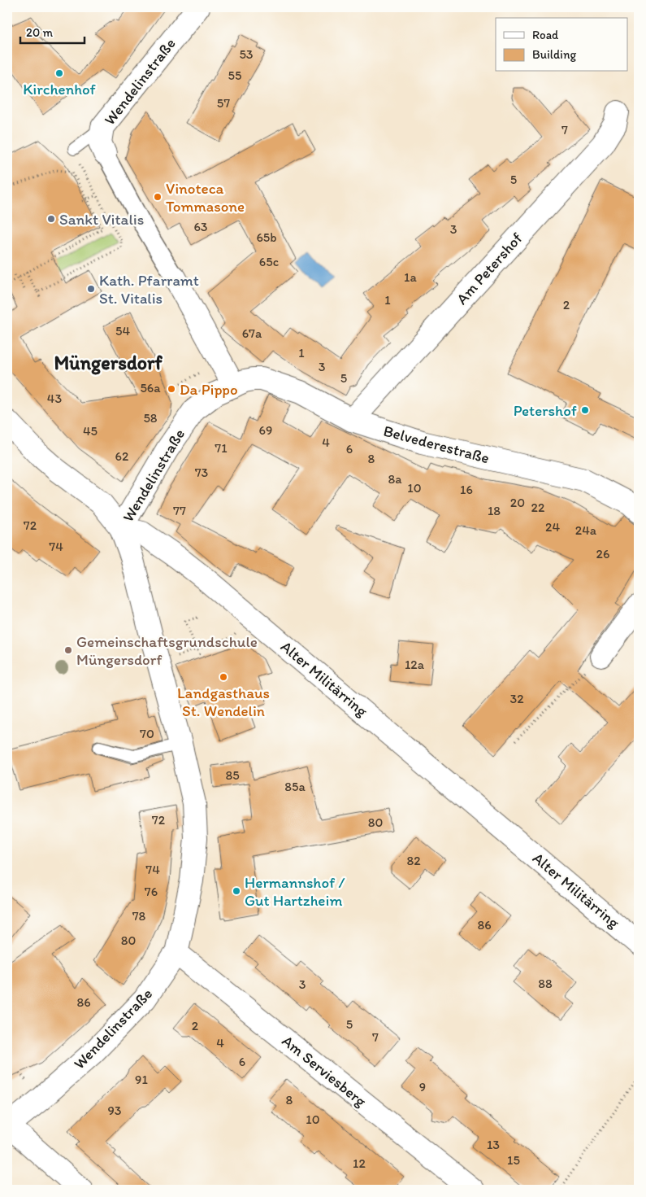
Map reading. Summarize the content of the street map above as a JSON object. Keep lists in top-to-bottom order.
{
  "streets": {
    "street": [
      "Wendelinstraße",
      "Am Petershof",
      "Belvederestraße",
      "Alter Militärring",
      "Am Serviesberg"
    ]
  },
  "crossings": [
    ["Wendelinstraße", "Belvederestraße"],
    ["Wendelinstraße", "Alter Militärring"],
    ["Wendelinstraße", "Am Serviesberg"],
    ["Am Petershof", "Belvederestraße"]
  ],
  "districts": ["Müngersdorf"],
  "places": [
    "Kirchenhof",
    "Vinoteca Tommasone",
    "Sankt Vitalis",
    "Kath. Pfarramt St. Vitalis",
    "Da Pippo",
    "Petershof",
    "Gemeinschaftsgrundschule Müngersdorf",
    "Landgasthaus St. Wendelin",
    "Hermannshof / Gut Hartzheim"
  ],
  "house_numbers": [
    "53",
    "55",
    "57",
    "7",
    "5",
    "63",
    "3",
    "65b",
    "65c",
    "1a",
    "1",
    "2",
    "54",
    "67a",
    "1",
    "3",
    "5",
    "56a",
    "43",
    "58",
    "69",
    "45",
    "4",
    "71",
    "6",
    "62",
    "8",
    "73",
    "8a",
    "10",
    "16",
    "20",
    "22",
    "77",
    "18",
    "72",
    "24",
    "24a",
    "74",
    "26",
    "12a",
    "32",
    "70",
    "85",
    "85a",
    "72",
    "80",
    "82",
    "74",
    "76",
    "78",
    "86",
    "80",
    "88",
    "3",
    "86",
    "5",
    "2",
    "7",
    "4",
    "6",
    "91",
    "9",
    "8",
    "93",
    "10",
    "13",
    "15",
    "12"
  ],
  "legend": ["Road", "Building"],
  "scale_bar": "20 m"
}
